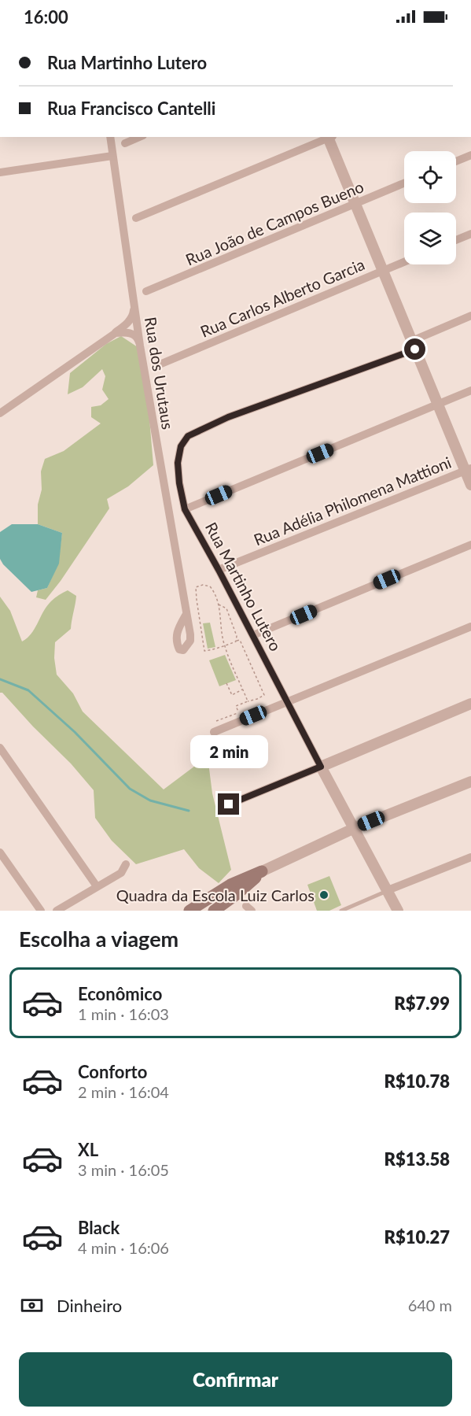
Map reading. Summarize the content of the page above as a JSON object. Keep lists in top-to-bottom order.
{
  "streets": {
    "street": [
      "Rua João de Campos Bueno",
      "Rua Carlos Alberto Garcia",
      "Rua dos Urutaus",
      "Rua Adélia Philomena Mattioni",
      "Rua Martinho Lutero"
    ]
  },
  "crossings": [
    ["Rua Adélia Philomena Mattioni", "Rua Martinho Lutero"]
  ],
  "places": ["Quadra da Escola Luiz Carlos"],
  "page": {
    "status": "16:00",
    "banner": ["Rua Martinho Lutero", "Rua Francisco Cantelli"],
    "bubble": "2 min",
    "heading": "Escolha a viagem",
    "list": [
      {
        "name": "Econômico",
        "note": "1 min · 16:03",
        "value": "R$7.99"
      },
      {
        "name": "Conforto",
        "note": "2 min · 16:04",
        "value": "R$10.78"
      },
      {
        "name": "XL",
        "note": "3 min · 16:05",
        "value": "R$13.58"
      },
      {
        "name": "Black",
        "note": "4 min · 16:06",
        "value": "R$10.27"
      }
    ],
    "pay": ["Dinheiro", "640 m"],
    "buttons": "Confirmar"
  }
}
